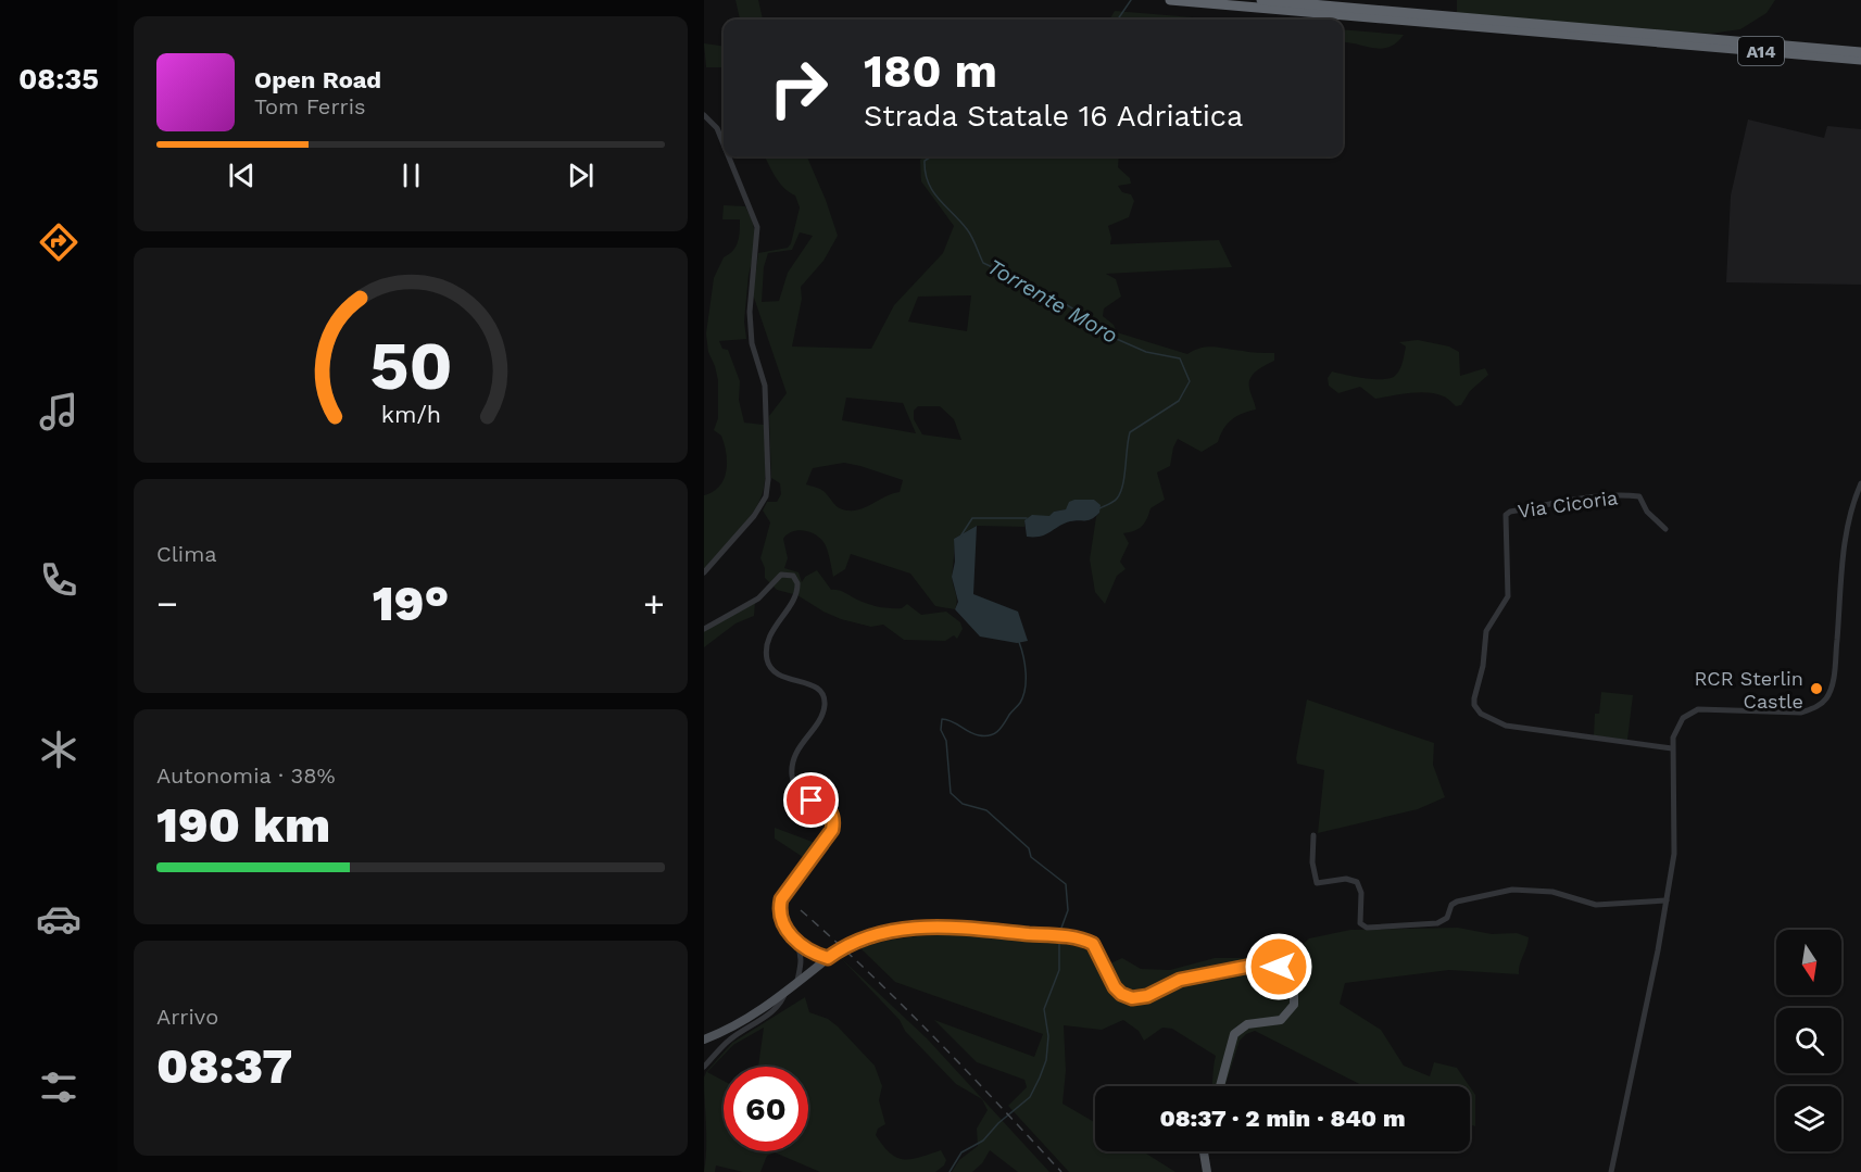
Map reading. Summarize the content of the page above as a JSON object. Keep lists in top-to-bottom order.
{
  "streets": {
    "highway": ["A14"],
    "street": ["Via Cicoria"]
  },
  "water": ["Torrente Moro"],
  "places": ["RCR Sterlin Castle"],
  "north": "bottom",
  "page": {
    "tabs": "08:35",
    "turn": ["180 m", "Strada Statale 16 Adriatica"],
    "song": ["Open Road", "Tom Ferris"],
    "tile": [
      "Clima",
      ["Autonomia · 38%", "190 km"],
      ["Arrivo", "08:37"]
    ],
    "heat": ["−", "19°", "+"],
    "limit": "60",
    "trip": "08:37 · 2 min · 840 m",
    "gauge": ["50", "km/h"]
  }
}
